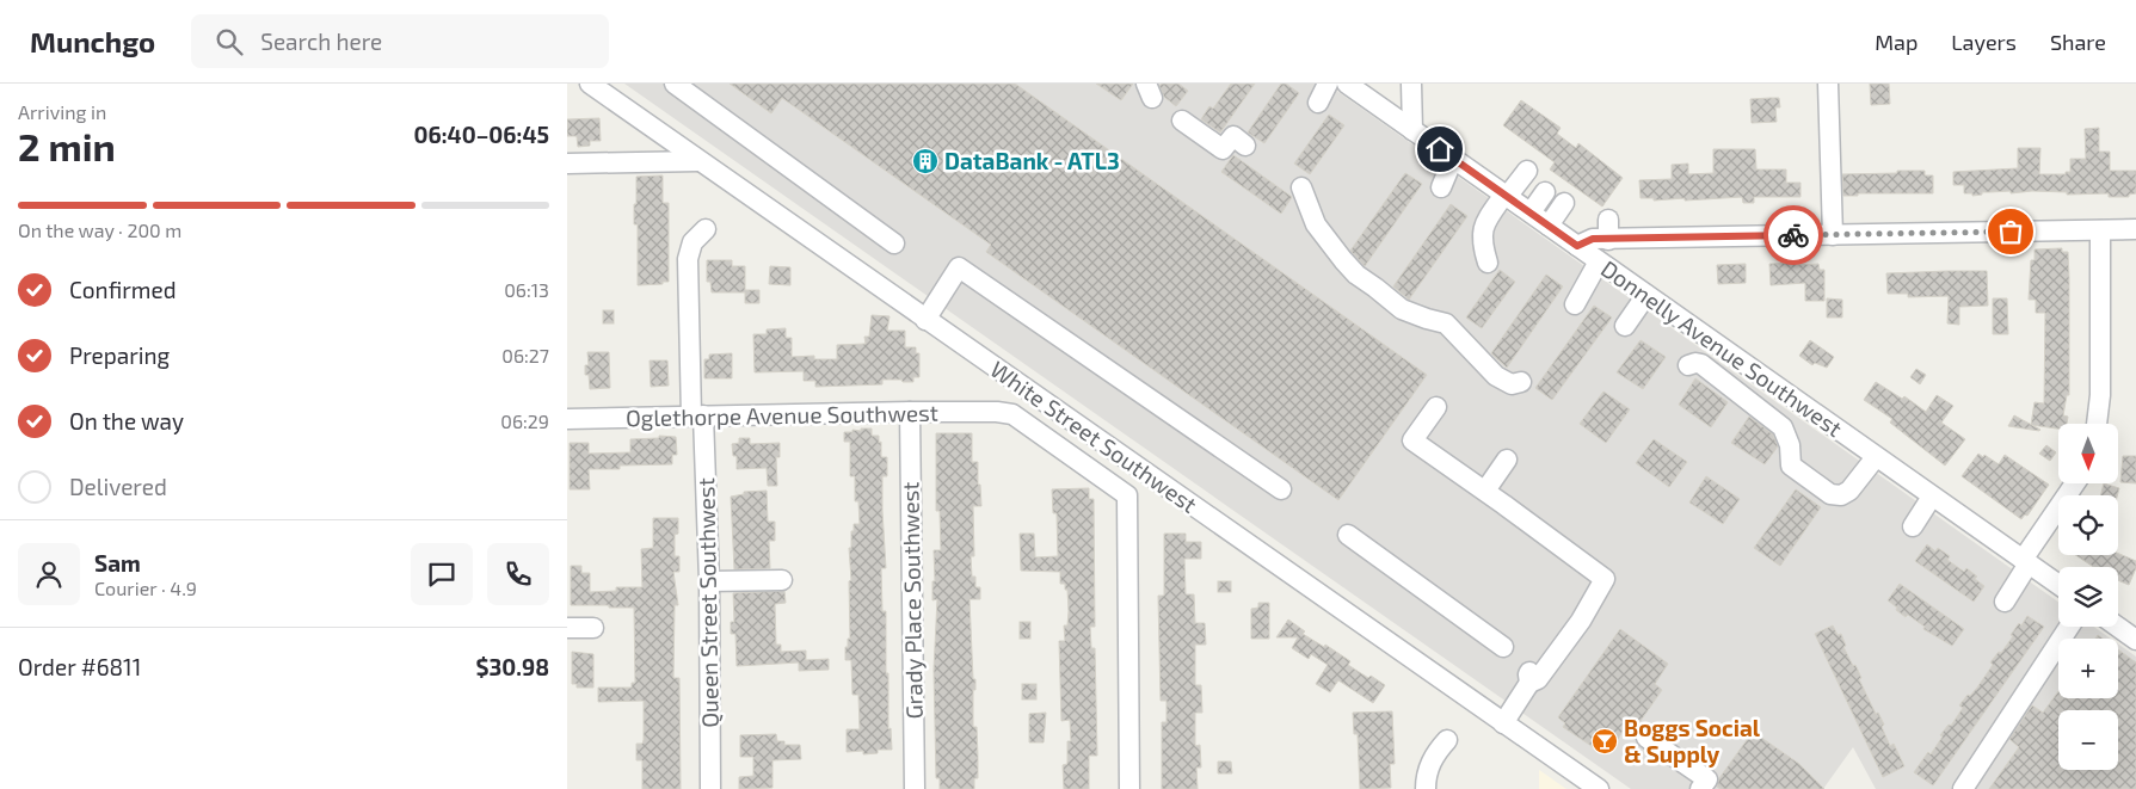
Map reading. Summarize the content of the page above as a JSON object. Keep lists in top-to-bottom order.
{
  "streets": {
    "street": [
      "Donnelly Avenue Southwest",
      "Oglethorpe Avenue Southwest",
      "White Street Southwest",
      "Grady Place Southwest",
      "Queen Street Southwest"
    ]
  },
  "crossings": [
    ["Oglethorpe Avenue Southwest", "Grady Place Southwest"],
    ["Oglethorpe Avenue Southwest", "Queen Street Southwest"]
  ],
  "places": {
    "building": ["DataBank - ATL3"],
    "bar": ["Boggs Social & Supply"]
  },
  "north": "bottom",
  "page": {
    "header": "Munchgo",
    "search": "Search here",
    "nav": ["Map", "Layers", "Share"],
    "heading": ["2 min", "Arriving in", "06:40–06:45"],
    "panel": [
      "Sam",
      "Courier · 4.9",
      "Order #6811",
      "$30.98"
    ],
    "bar": "On the way · 200 m",
    "list": [
      ["Confirmed", "06:13"],
      ["Preparing", "06:27"],
      ["On the way", "06:29"],
      "Delivered"
    ],
    "map_buttons": ["+", "−"]
  }
}
